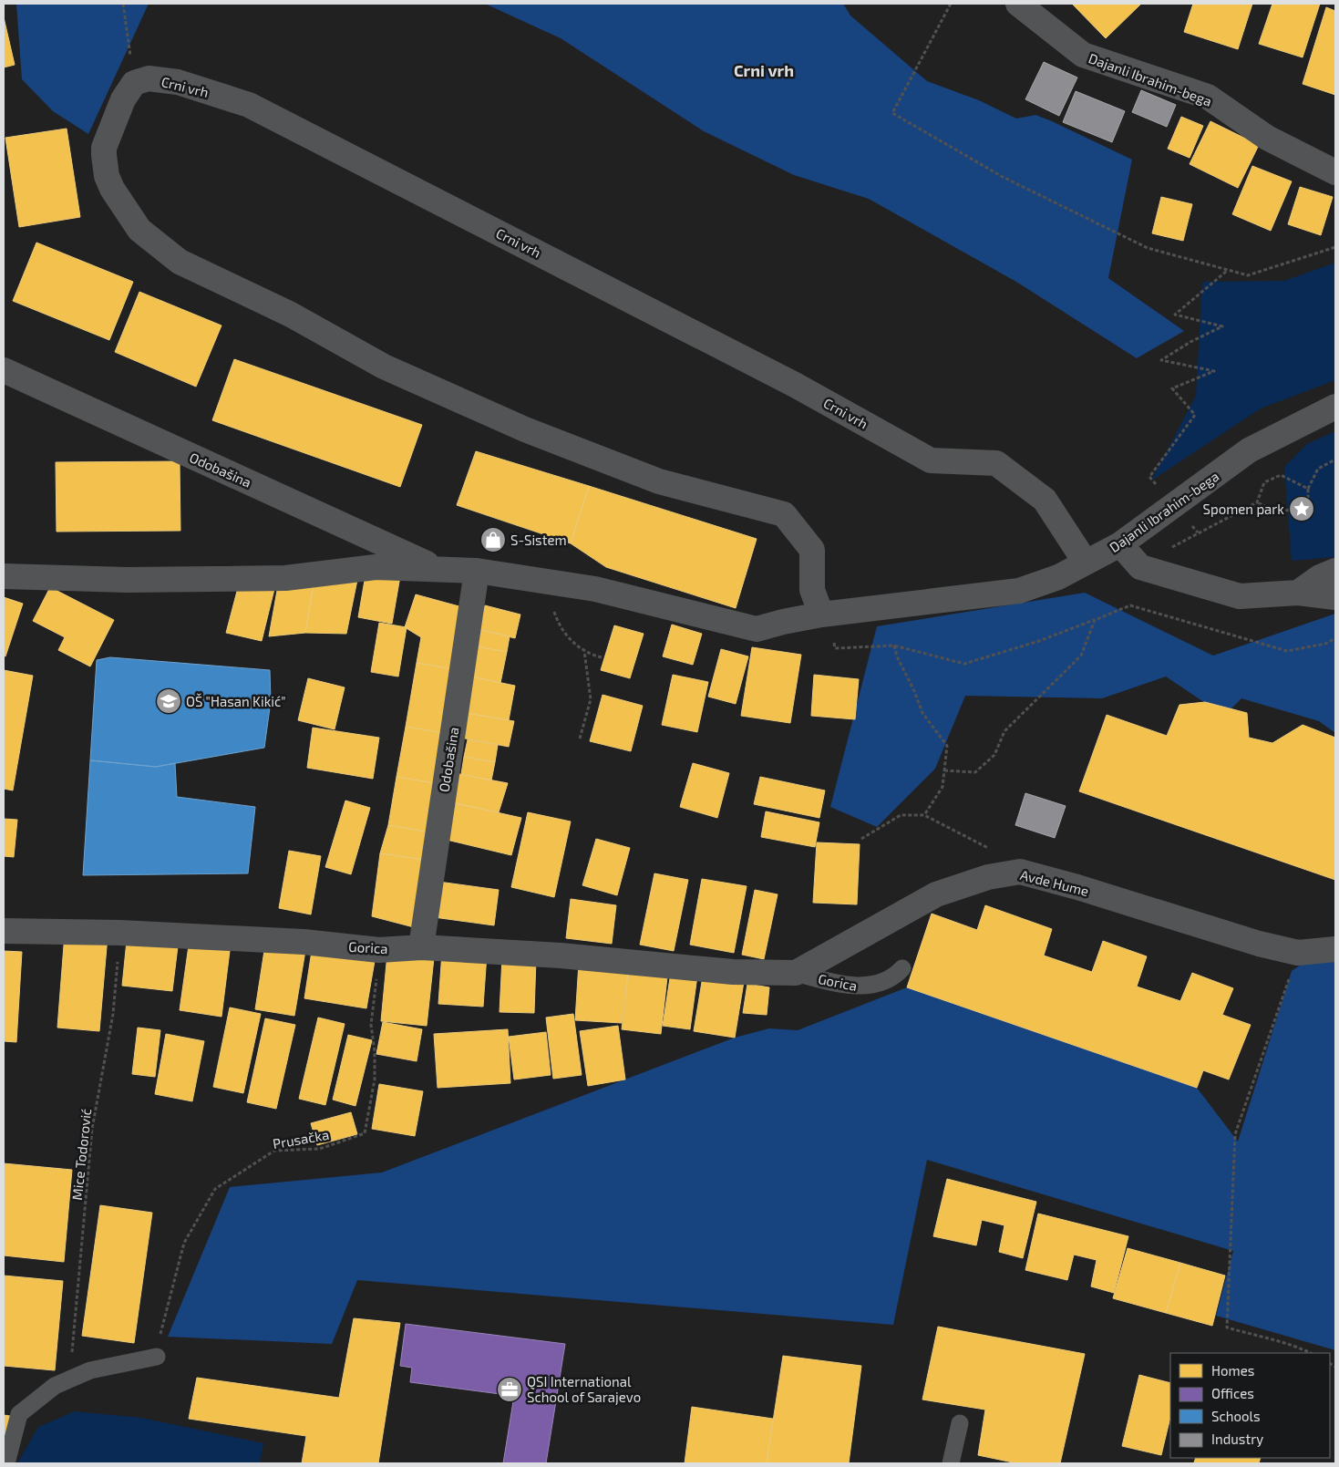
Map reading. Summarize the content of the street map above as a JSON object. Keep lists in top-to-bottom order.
{
  "streets": {
    "street": [
      "Dajanli Ibrahim-bega",
      "Crni vrh",
      "Odobašina",
      "Avde Hume",
      "Gorica"
    ],
    "path": ["Prusačka", "Mice Todorović"]
  },
  "crossings": [
    ["Dajanli Ibrahim-bega", "Crni vrh"],
    ["Dajanli Ibrahim-bega", "Odobašina"],
    ["Odobašina", "Gorica"],
    ["Avde Hume", "Gorica"],
    ["Gorica", "Prusačka"],
    ["Gorica", "Mice Todorović"]
  ],
  "districts": ["Crni vrh"],
  "places": {
    "place": ["Spomen park"],
    "shop": ["S-Sistem"],
    "school or university": ["OŠ \"Hasan Kikić\""],
    "office": ["QSI International School of Sarajevo"]
  },
  "legend": [
    "Homes",
    "Offices",
    "Schools",
    "Industry"
  ]
}
